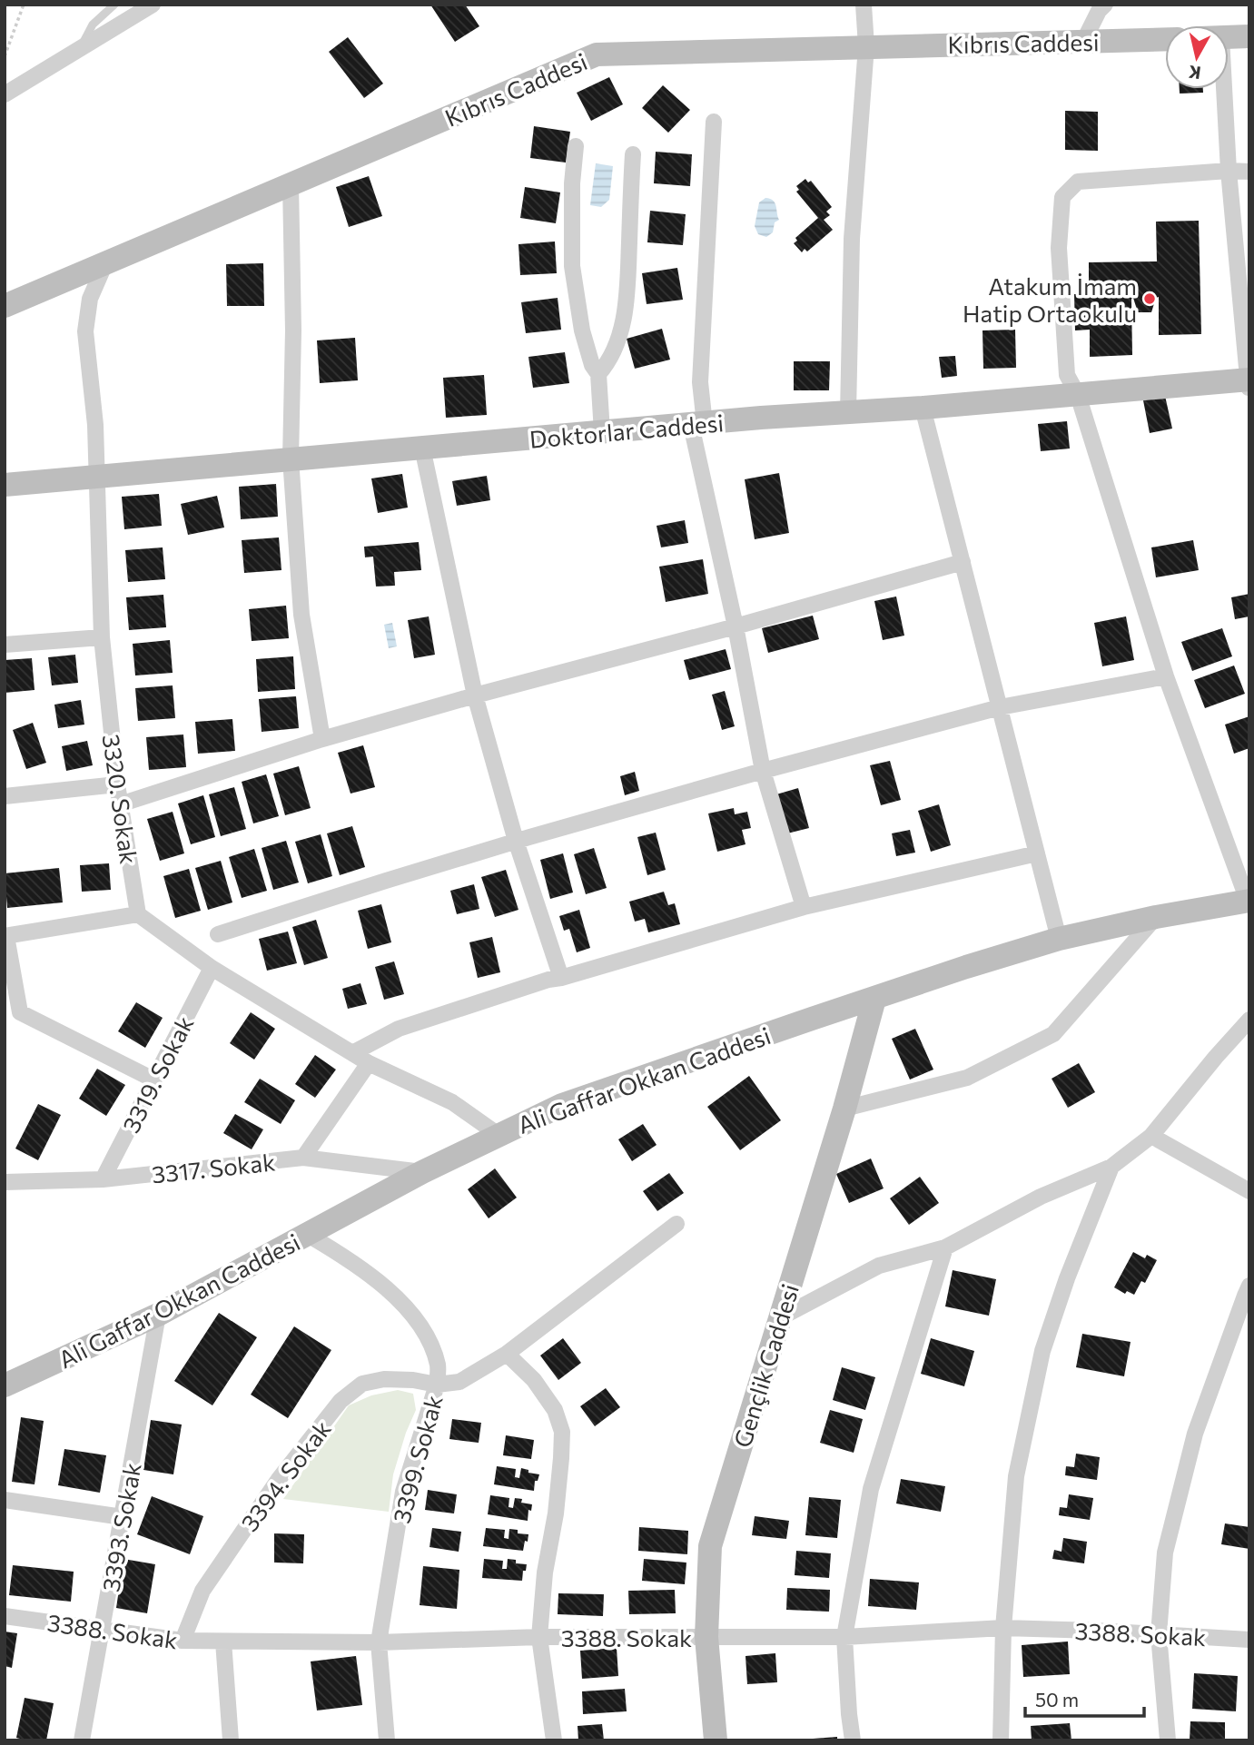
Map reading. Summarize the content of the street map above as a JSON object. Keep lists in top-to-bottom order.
{
  "streets": {
    "street": [
      "Kıbrıs Caddesi",
      "Doktorlar Caddesi",
      "3320. Sokak",
      "3319. Sokak",
      "Ali Gaffar Okkan Caddesi",
      "3317. Sokak",
      "Gençlik Caddesi",
      "3399. Sokak",
      "3394. Sokak",
      "3393. Sokak",
      "3388. Sokak"
    ]
  },
  "crossings": [
    ["Kıbrıs Caddesi", "3320. Sokak"],
    ["Doktorlar Caddesi", "3320. Sokak"],
    ["3319. Sokak", "3317. Sokak"],
    ["Ali Gaffar Okkan Caddesi", "3317. Sokak"],
    ["Ali Gaffar Okkan Caddesi", "Gençlik Caddesi"],
    ["Ali Gaffar Okkan Caddesi", "3399. Sokak"],
    ["Ali Gaffar Okkan Caddesi", "3393. Sokak"],
    ["Gençlik Caddesi", "3388. Sokak"],
    ["3399. Sokak", "3394. Sokak"],
    ["3399. Sokak", "3388. Sokak"],
    ["3394. Sokak", "3388. Sokak"],
    ["3393. Sokak", "3388. Sokak"]
  ],
  "places": ["Atakum İmam Hatip Ortaokulu"],
  "scale_bar": "50 m",
  "north": "bottom"
}
